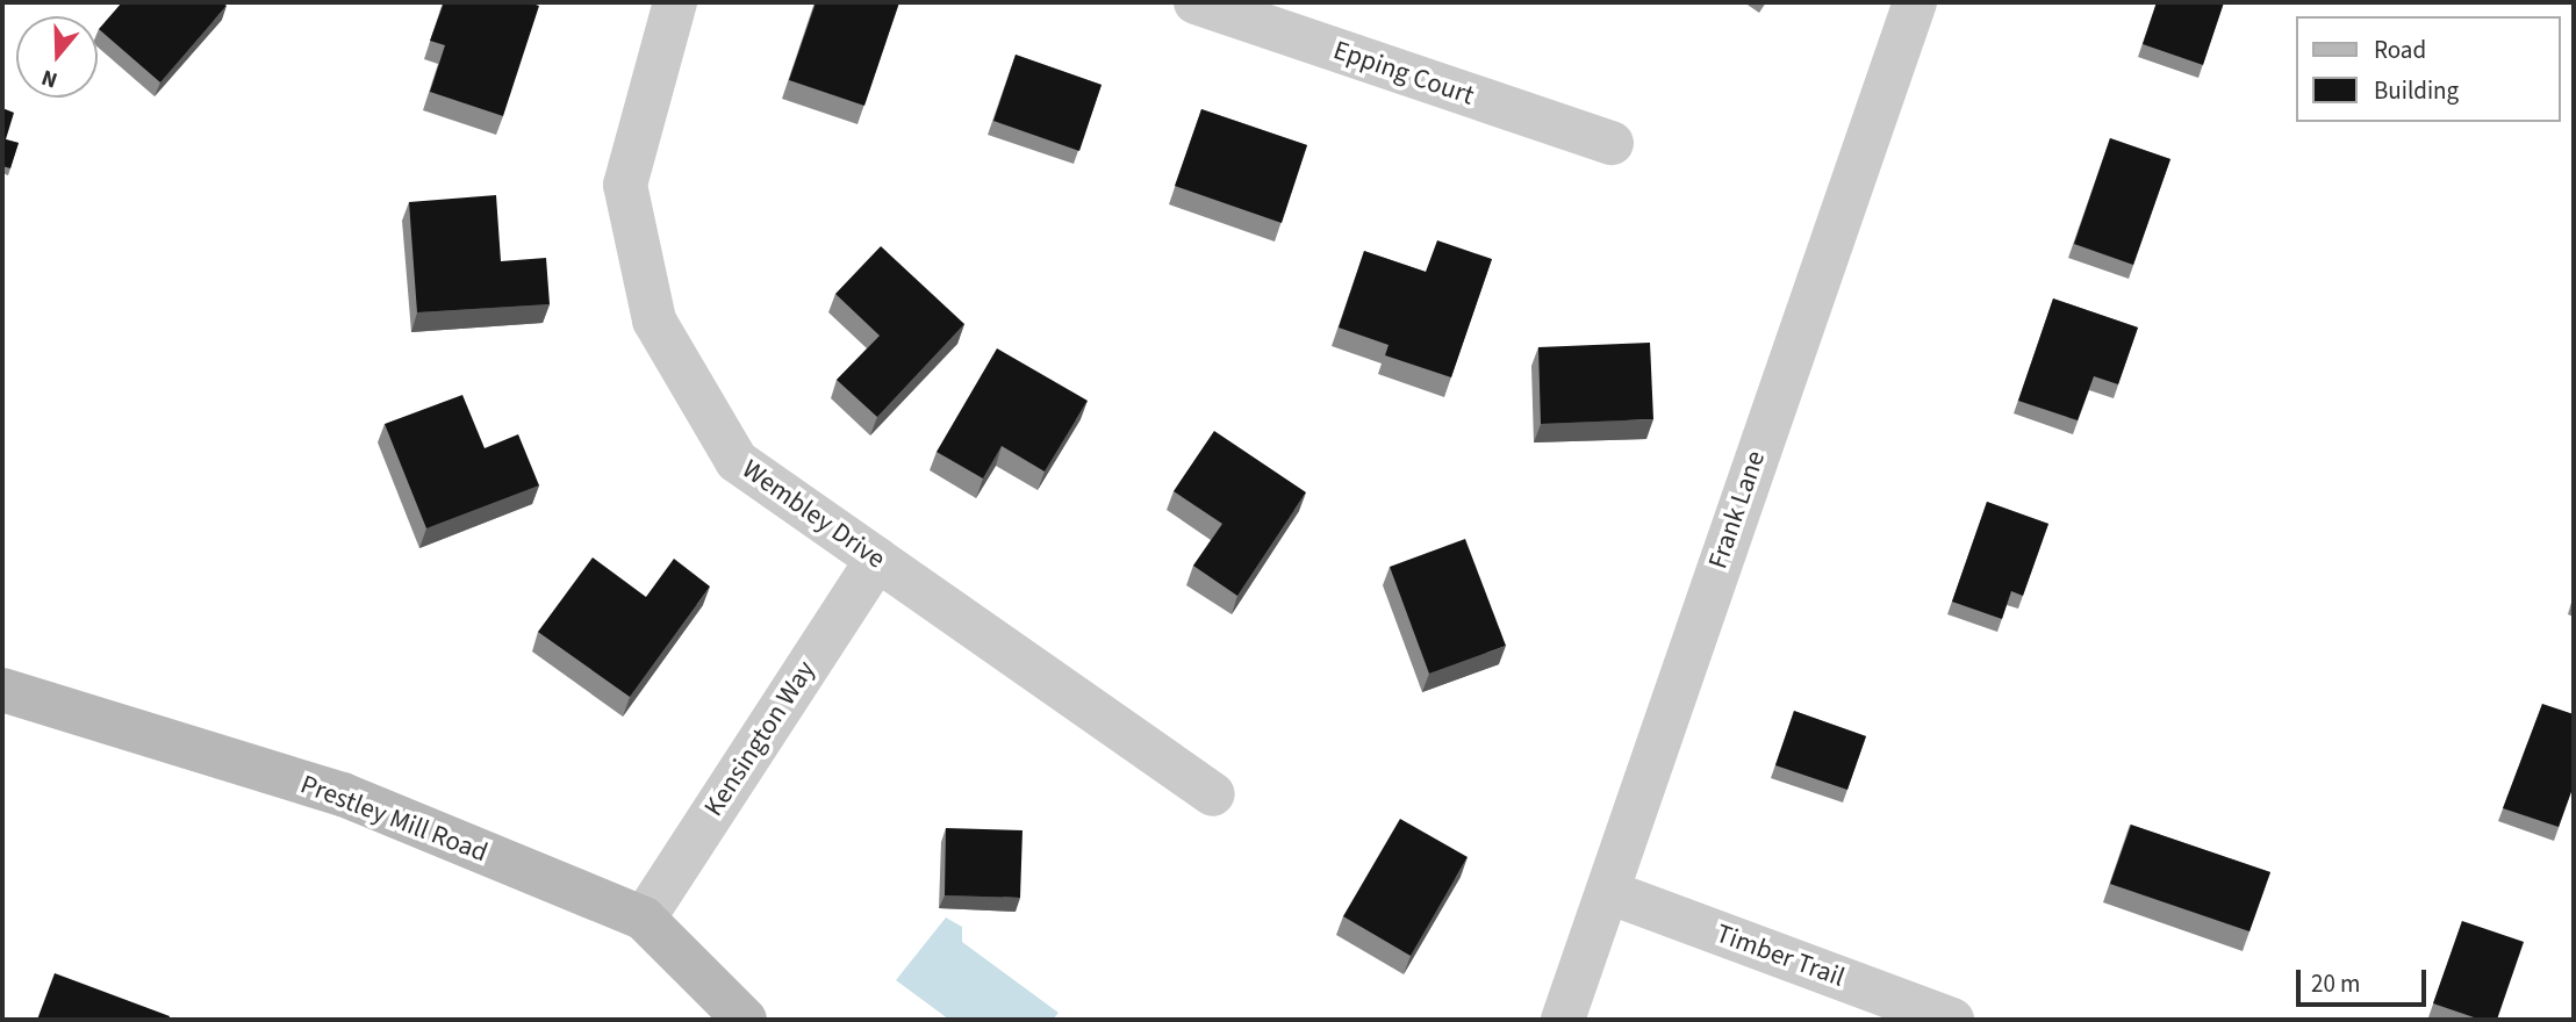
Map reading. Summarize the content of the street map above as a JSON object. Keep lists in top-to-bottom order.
{
  "streets": {
    "street": [
      "Epping Court",
      "Frank Lane",
      "Wembley Drive",
      "Kensington Way",
      "Prestley Mill Road",
      "Timber Trail"
    ]
  },
  "crossings": [
    ["Frank Lane", "Timber Trail"],
    ["Wembley Drive", "Kensington Way"],
    ["Kensington Way", "Prestley Mill Road"]
  ],
  "legend": ["Road", "Building"],
  "scale_bar": "20 m",
  "north": "bottom"
}
